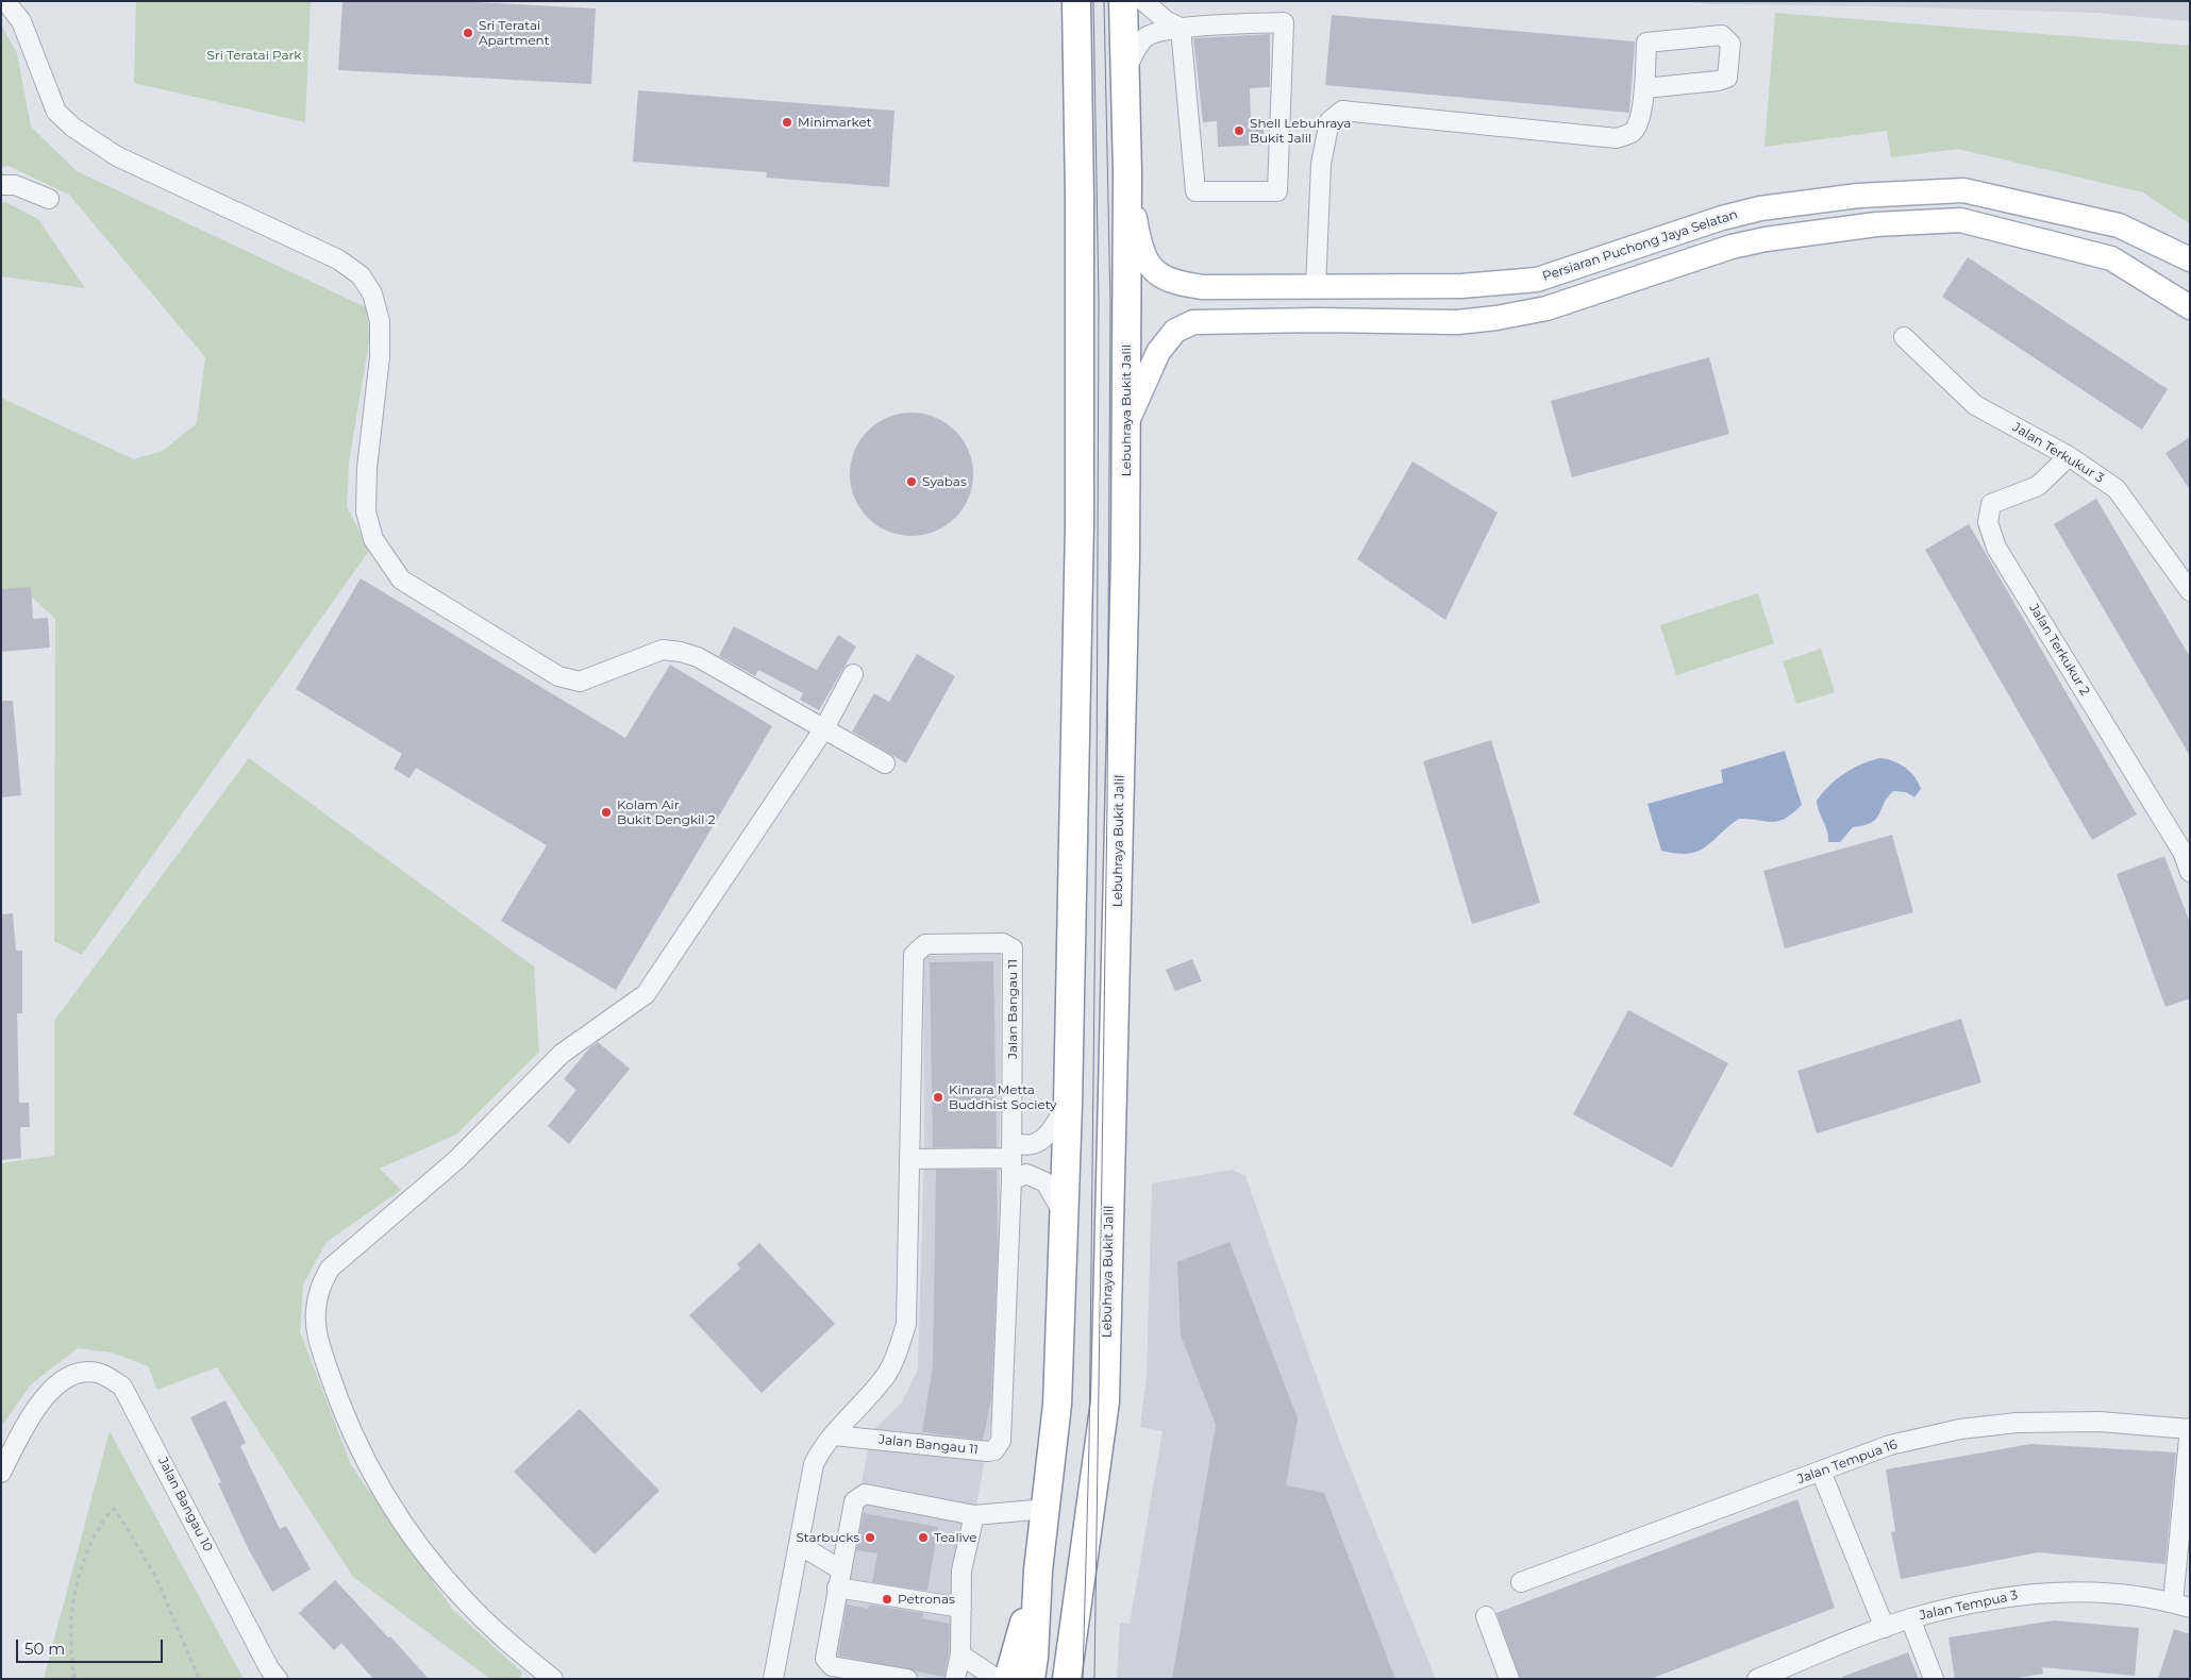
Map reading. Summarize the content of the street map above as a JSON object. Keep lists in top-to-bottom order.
{
  "streets": {
    "highway": ["Lebuhraya Bukit Jalil"],
    "main road": ["Persiaran Puchong Jaya Selatan"],
    "street": [
      "Jalan Terkukur 3",
      "Jalan Terkukur 2",
      "Jalan Bangau 11",
      "Jalan Tempua 16",
      "Jalan Bangau 10",
      "Jalan Tempua 3"
    ]
  },
  "crossings": [
    ["Persiaran Puchong Jaya Selatan", "Lebuhraya Bukit Jalil"],
    ["Jalan Terkukur 3", "Jalan Terkukur 2"]
  ],
  "parks": ["Sri Teratai Park"],
  "places": [
    "Sri Teratai Apartment",
    "Minimarket",
    "Shell Lebuhraya Bukit Jalil",
    "Syabas",
    "Kolam Air Bukit Dengkil 2",
    "Kinrara Metta Buddhist Society",
    "Starbucks",
    "Tealive",
    "Petronas"
  ],
  "scale_bar": "50 m"
}
